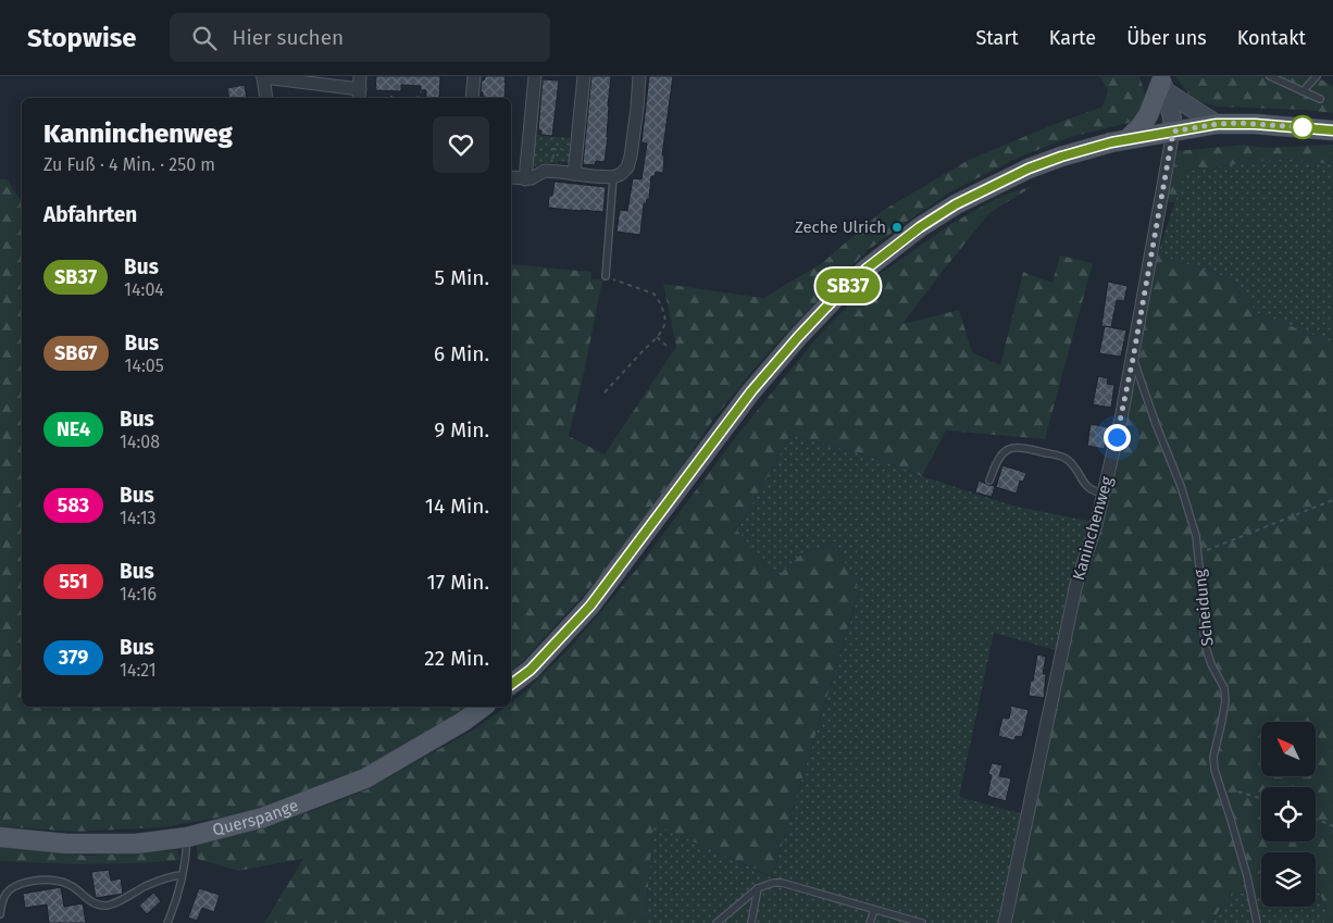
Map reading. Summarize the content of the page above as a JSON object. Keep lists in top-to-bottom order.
{
  "streets": {
    "main road": ["Querspange"],
    "street": ["Kaninchenweg"],
    "lane": ["Scheidung"]
  },
  "crossings": [
    ["Kaninchenweg", "Scheidung"]
  ],
  "places": ["Zeche Ulrich"],
  "lines": ["bus line SB37"],
  "north": "top left",
  "page": {
    "header": "Stopwise",
    "search": "Hier suchen",
    "nav": [
      "Start",
      "Karte",
      "Über uns",
      "Kontakt"
    ],
    "on_map": "SB37",
    "heading": [
      ["Kanninchenweg", "Zu Fuß · 4 Min. · 250 m"],
      "Abfahrten"
    ],
    "list": [
      {
        "mark": "SB37",
        "name": "Bus",
        "note": "14:04",
        "value": "5 Min."
      },
      {
        "mark": "SB67",
        "name": "Bus",
        "note": "14:05",
        "value": "6 Min."
      },
      {
        "mark": "NE4",
        "name": "Bus",
        "note": "14:08",
        "value": "9 Min."
      },
      {
        "mark": "583",
        "name": "Bus",
        "note": "14:13",
        "value": "14 Min."
      },
      {
        "mark": "551",
        "name": "Bus",
        "note": "14:16",
        "value": "17 Min."
      },
      {
        "mark": "379",
        "name": "Bus",
        "note": "14:21",
        "value": "22 Min."
      }
    ]
  }
}
